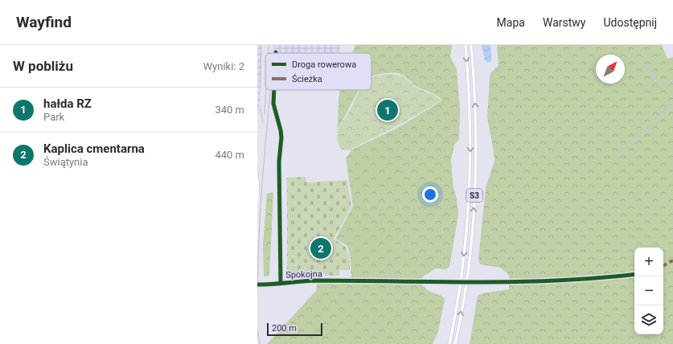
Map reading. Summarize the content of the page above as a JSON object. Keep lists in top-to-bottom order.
{
  "streets": {
    "highway": ["S3"],
    "street": ["Spokojna"]
  },
  "legend": ["Droga rowerowa", "Ścieżka"],
  "scale_bar": "200 m",
  "north": "top right",
  "page": {
    "header": "Wayfind",
    "nav": ["Mapa", "Warstwy", "Udostępnij"],
    "heading": ["W pobliżu", "Wyniki: 2"],
    "list": [
      {
        "mark": "1",
        "name": "hałda RZ",
        "note": "Park",
        "value": "340 m"
      },
      {
        "mark": "2",
        "name": "Kaplica cmentarna",
        "note": "Świątynia",
        "value": "440 m"
      }
    ],
    "pins": ["1", "2"],
    "map_buttons": ["+", "−"],
    "scale": "200 m"
  }
}
